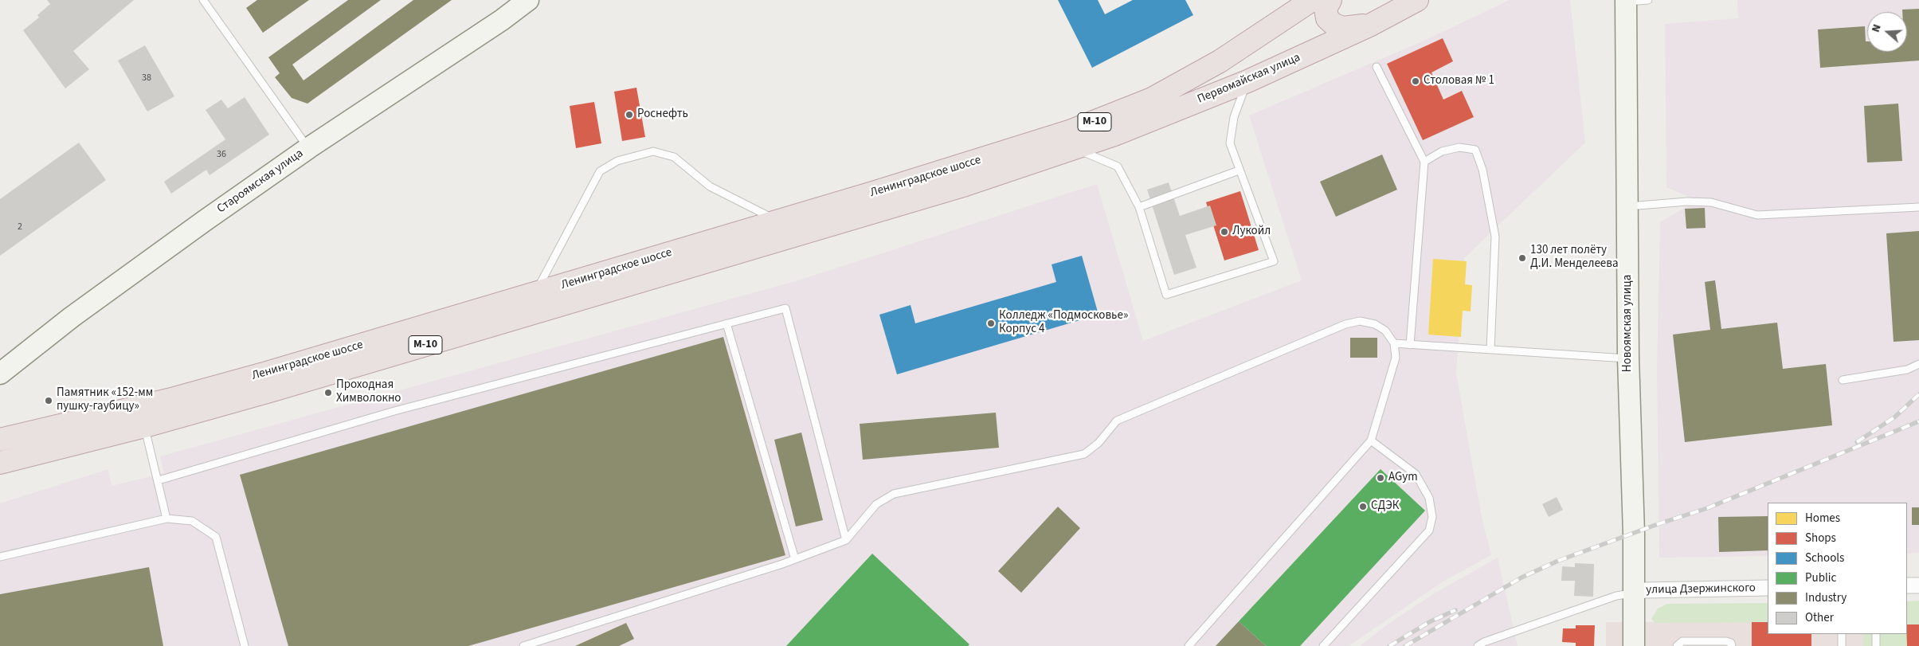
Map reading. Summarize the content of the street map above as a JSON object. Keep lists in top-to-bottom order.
{
  "streets": {
    "highway": ["Первомайская улица", "М-10", "Ленинградское шоссе"],
    "street": ["Староямская улица", "Новоямская улица", "улица Дзержинского"]
  },
  "crossings": [
    ["Первомайская улица", "Ленинградское шоссе"],
    ["Новоямская улица", "улица Дзержинского"]
  ],
  "places": [
    "Столовая № 1",
    "Роснефть",
    "Лукойл",
    "130 лет полёту Д.И. Менделеева",
    "Колледж «Подмосковье» Корпус 4",
    "Проходная Химволокно",
    "Памятник «152-мм пушку-гаубицу»",
    "AGym",
    "СДЭК"
  ],
  "house_numbers": ["38", "36", "2"],
  "legend": [
    "Homes",
    "Shops",
    "Schools",
    "Public",
    "Industry",
    "Other"
  ],
  "north": "left"
}
